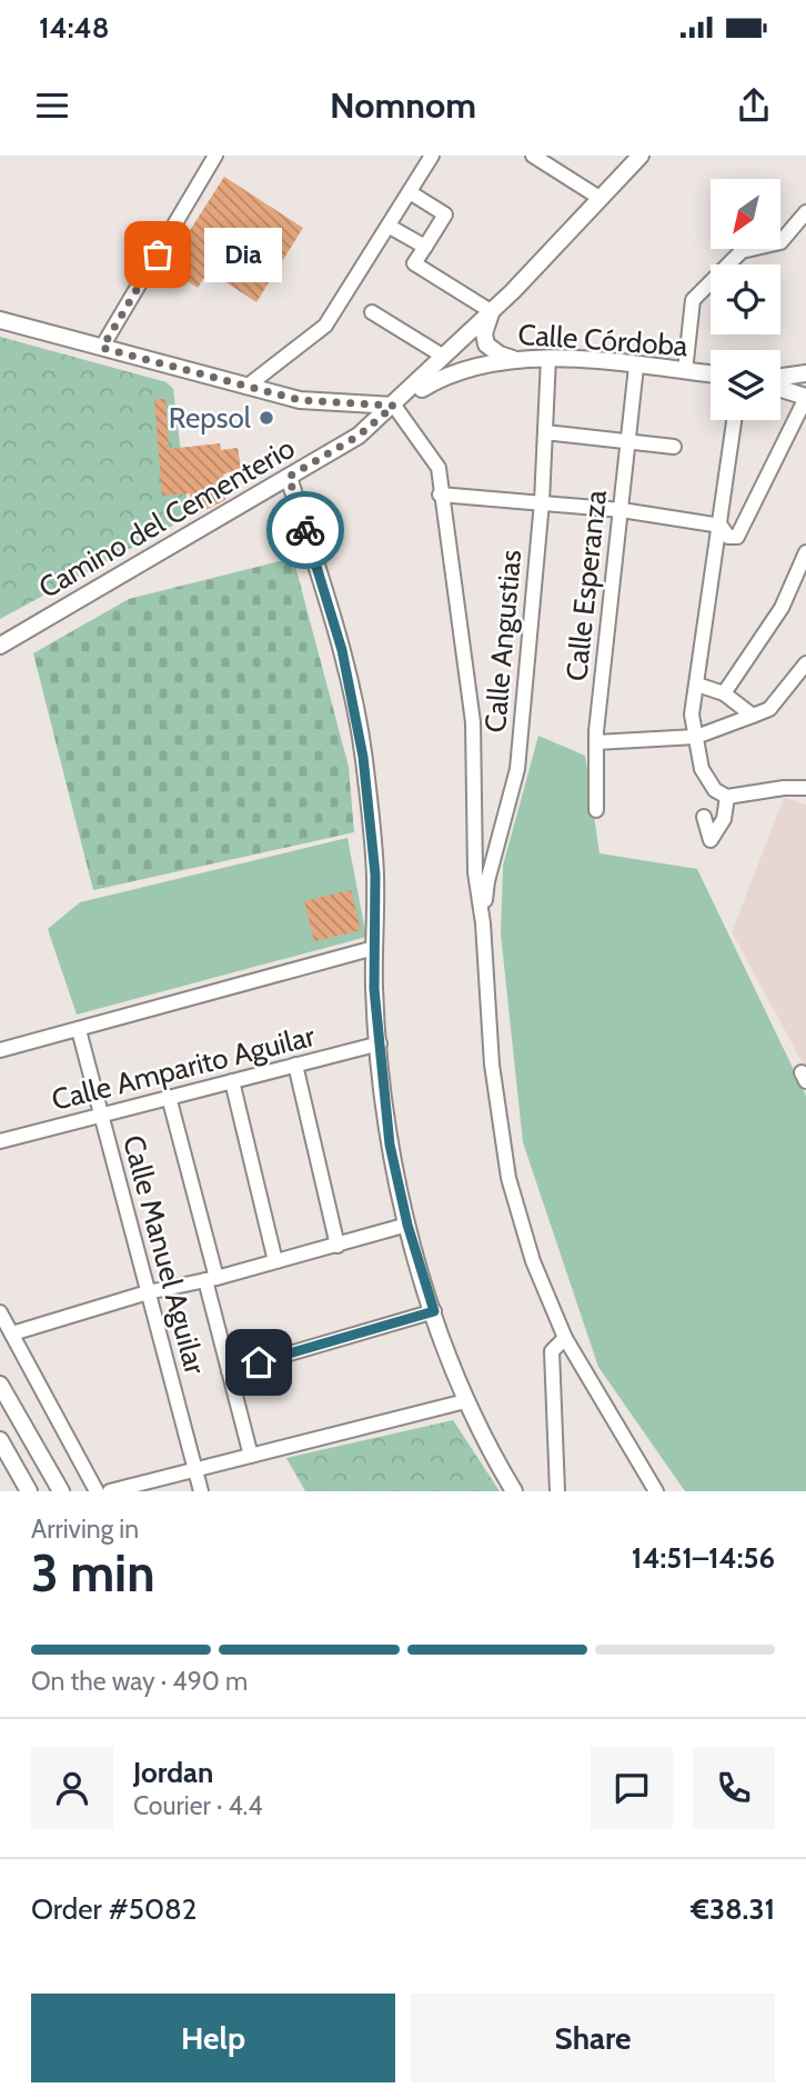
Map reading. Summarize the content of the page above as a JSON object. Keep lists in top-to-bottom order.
{
  "streets": {
    "street": [
      "Calle Córdoba",
      "Camino del Cementerio",
      "Calle Esperanza",
      "Calle Angustias",
      "Calle Amparito Aguilar",
      "Calle Manuel Aguilar"
    ]
  },
  "crossings": [
    ["Calle Córdoba", "Camino del Cementerio"],
    ["Calle Córdoba", "Calle Esperanza"],
    ["Calle Córdoba", "Calle Angustias"],
    ["Calle Amparito Aguilar", "Calle Manuel Aguilar"]
  ],
  "places": ["Dia", "Repsol"],
  "north": "bottom left",
  "page": {
    "status": "14:48",
    "header": "Nomnom",
    "bubble": "Dia",
    "heading": ["3 min", "Arriving in", "14:51–14:56"],
    "panel": [
      "Jordan",
      "Courier · 4.4",
      "Order #5082",
      "€38.31"
    ],
    "bar": "On the way · 490 m",
    "buttons": ["Help", "Share"]
  }
}
